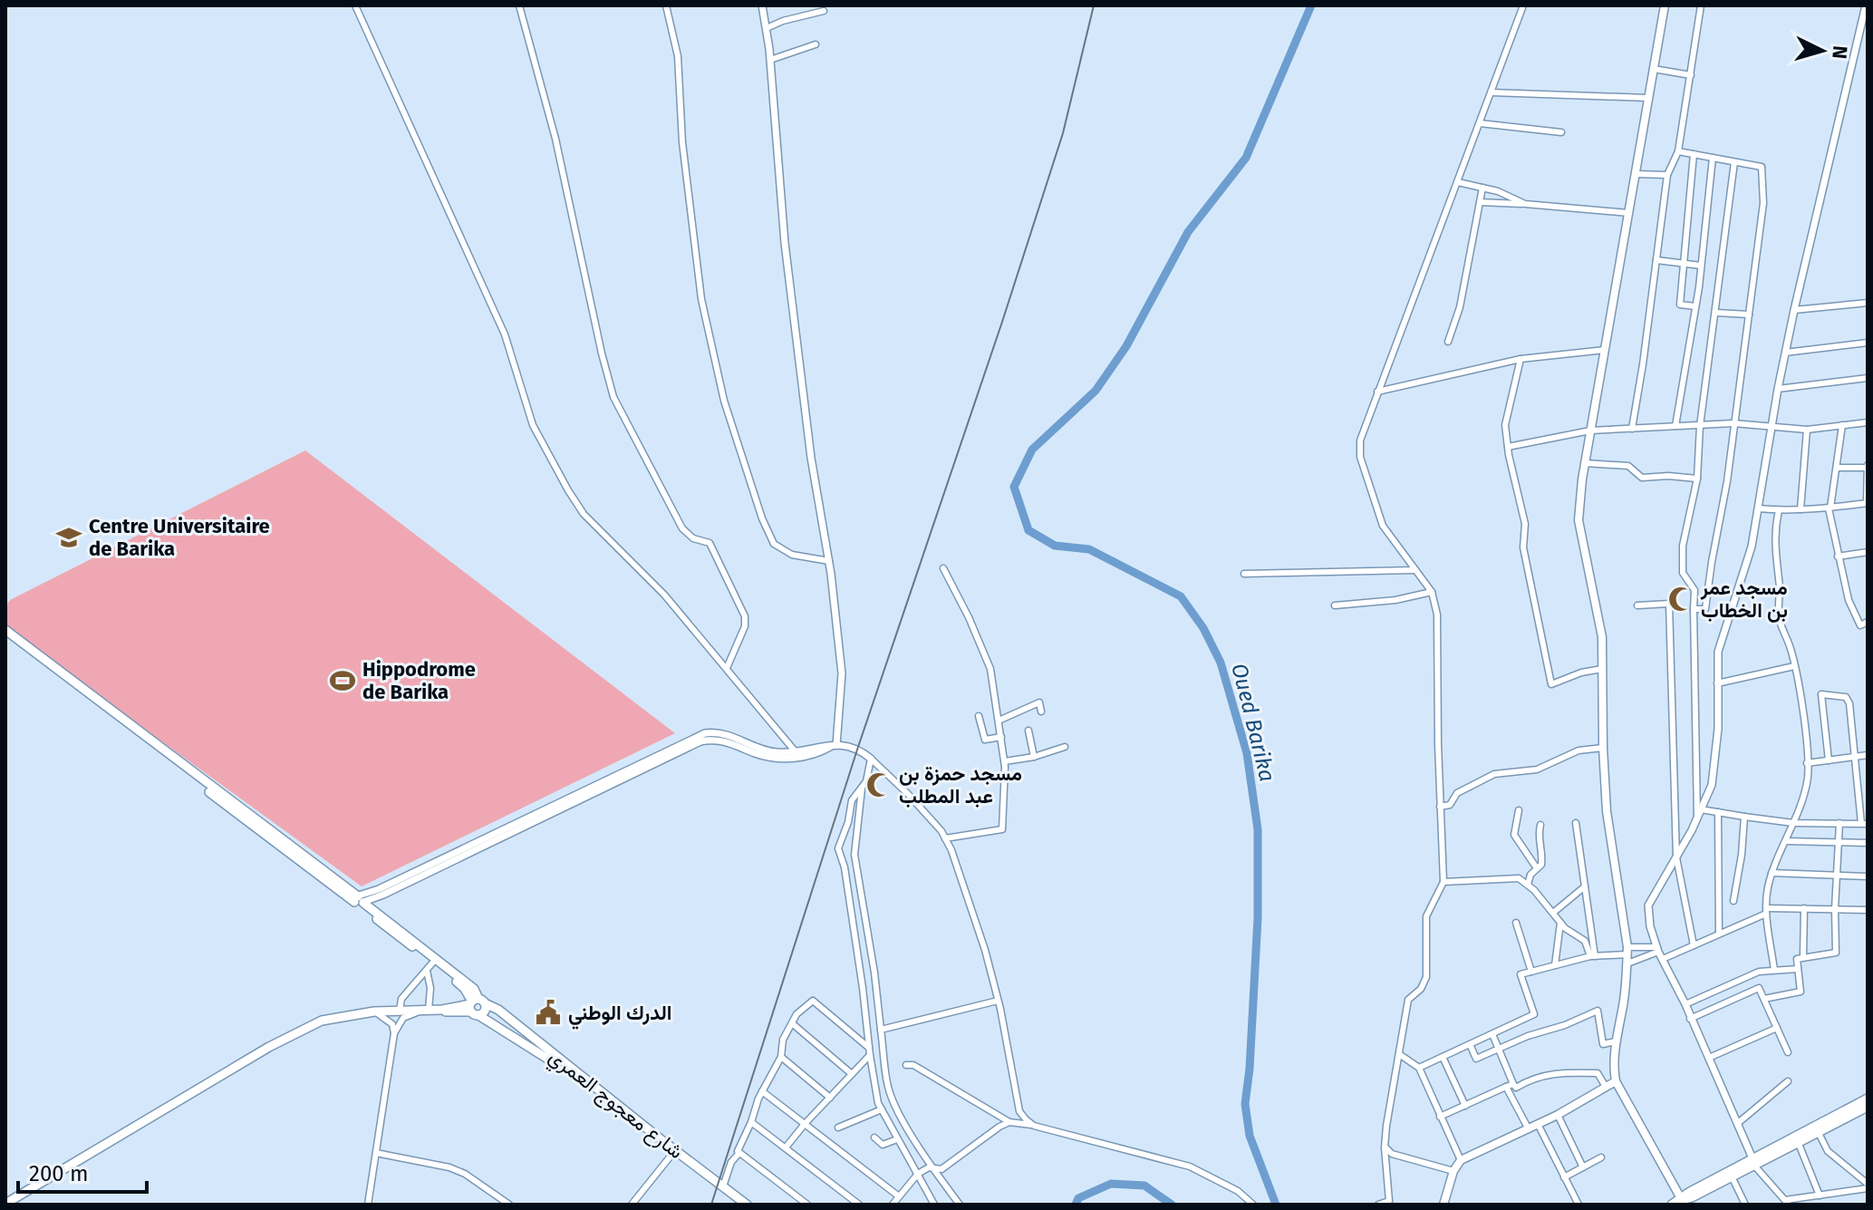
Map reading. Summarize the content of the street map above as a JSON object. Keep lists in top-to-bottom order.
{
  "streets": {
    "main road": ["شارع معجوج العمري"]
  },
  "water": ["Oued Barika"],
  "places": {
    "school or university": ["Centre Universitaire de Barika"],
    "mosque": ["مسجد عمر بن الخطاب", "مسجد حمزة بن عبد المطلب"],
    "sports": ["Hippodrome de Barika"],
    "public building": ["الدرك الوطني"]
  },
  "scale_bar": "200 m",
  "north": "right"
}
